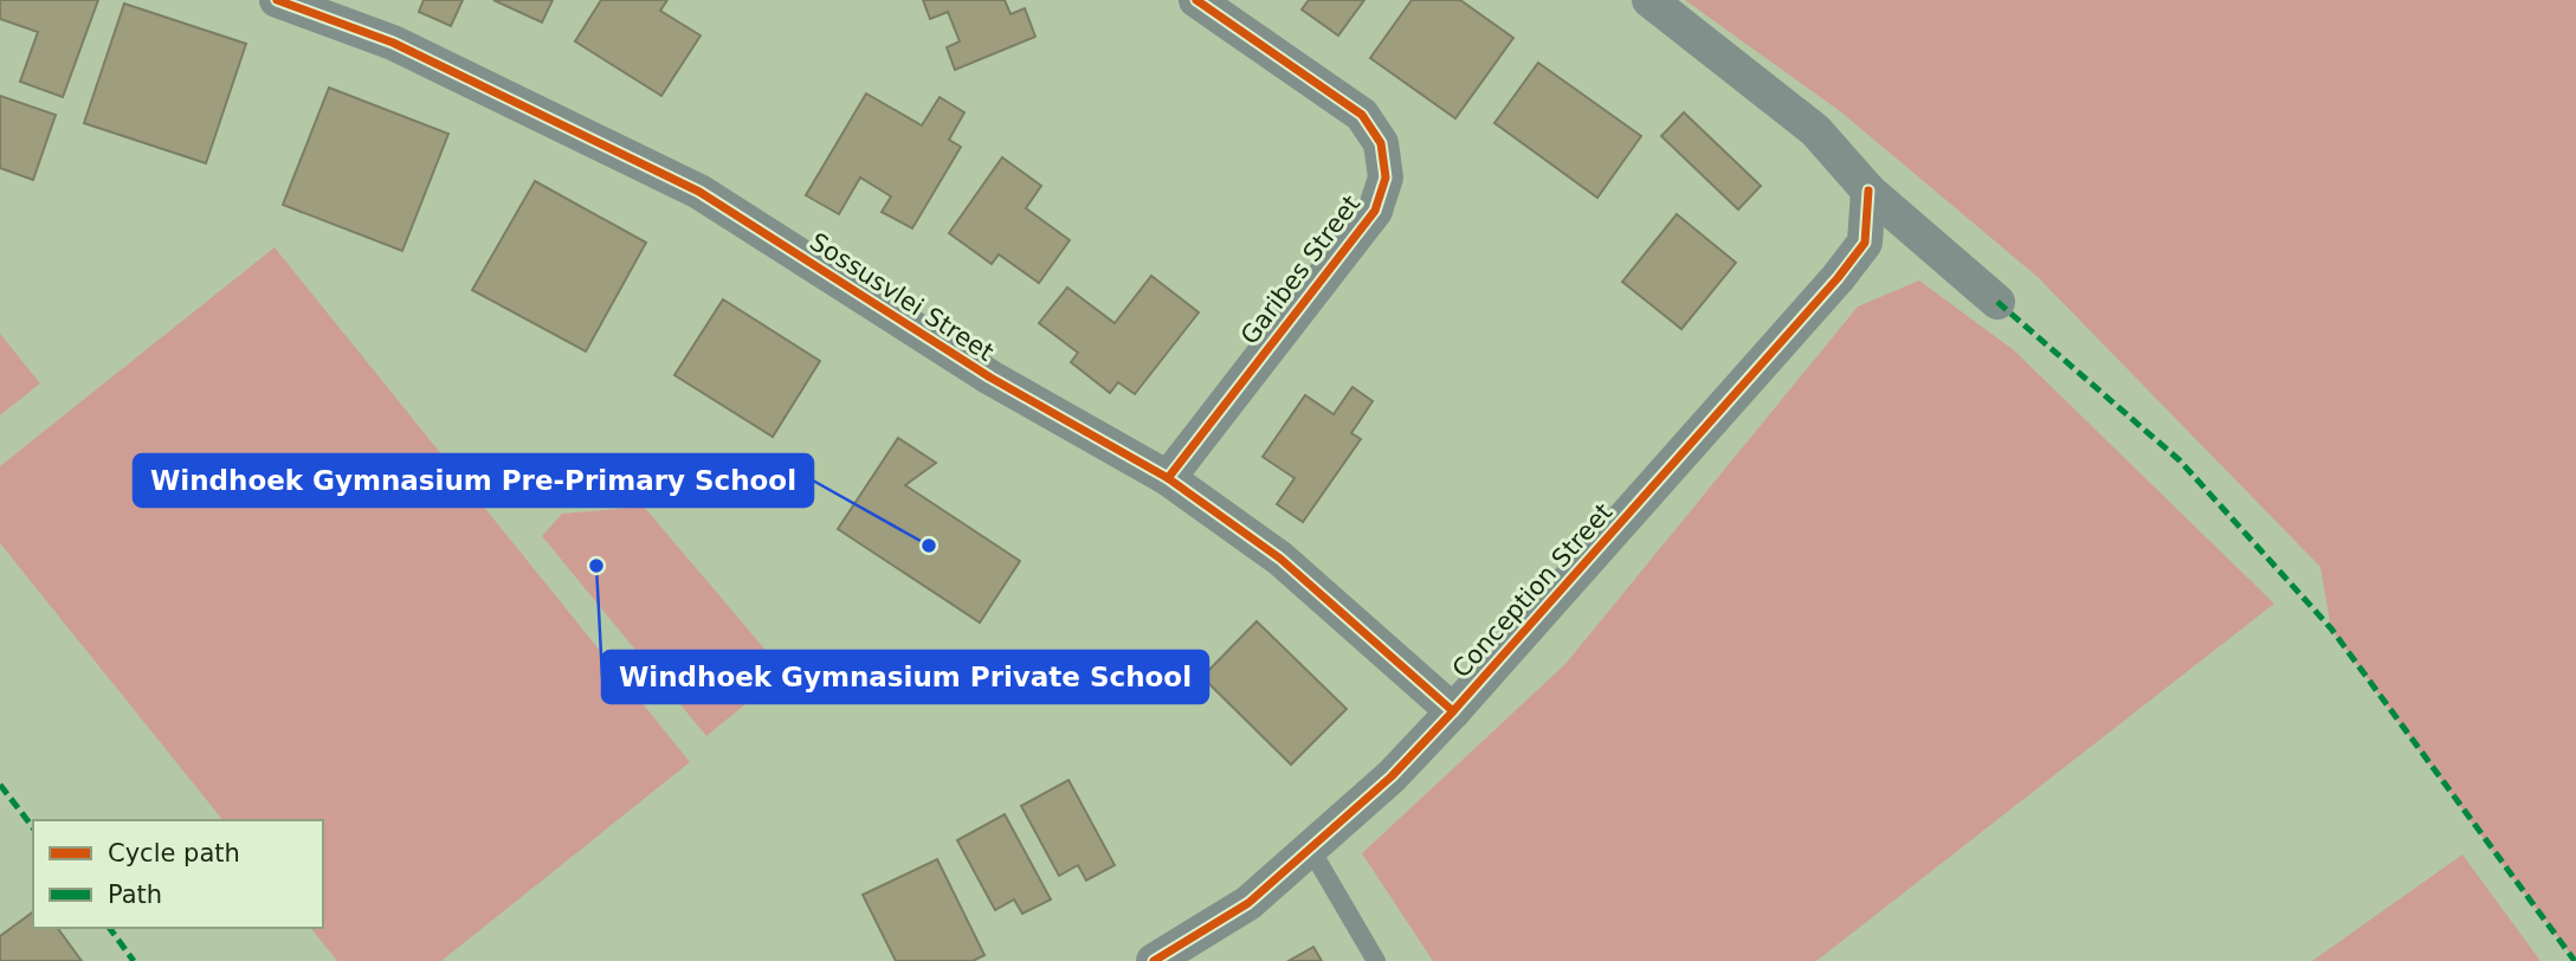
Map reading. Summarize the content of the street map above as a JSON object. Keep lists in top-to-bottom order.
{
  "streets": {
    "street": ["Garibes Street", "Sossusvlei Street", "Conception Street"]
  },
  "crossings": [
    ["Garibes Street", "Sossusvlei Street"],
    ["Sossusvlei Street", "Conception Street"]
  ],
  "places": ["Windhoek Gymnasium Pre-Primary School", "Windhoek Gymnasium Private School"],
  "legend": ["Cycle path", "Path"]
}
